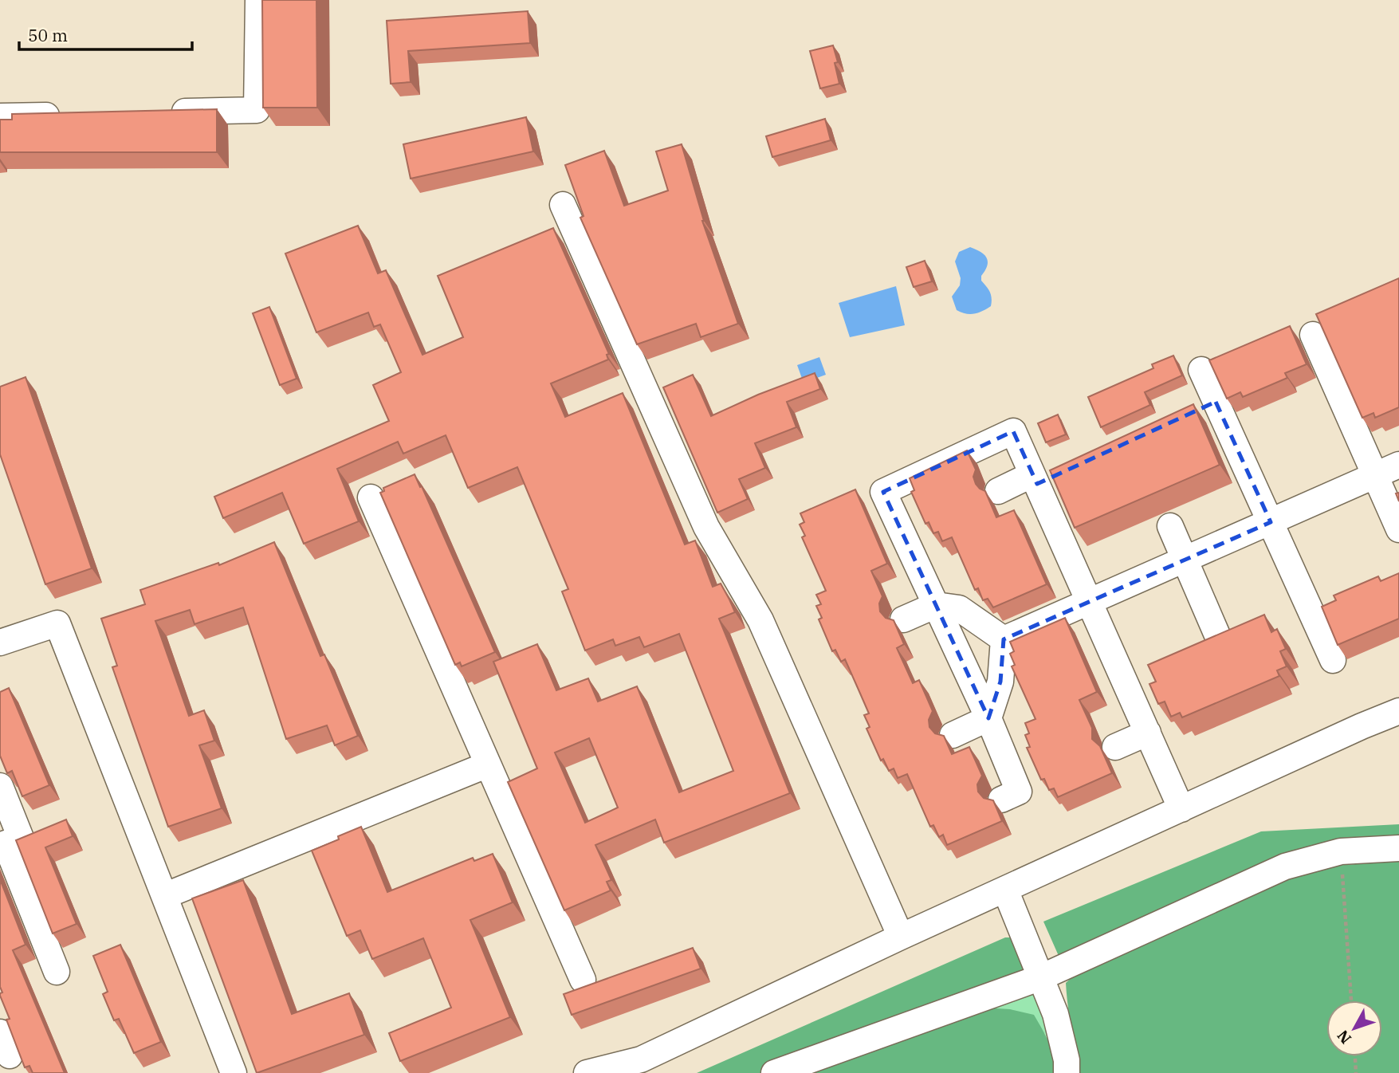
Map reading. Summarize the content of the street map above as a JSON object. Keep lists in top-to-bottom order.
{
  "scale_bar": "50 m",
  "north": "bottom left"
}
